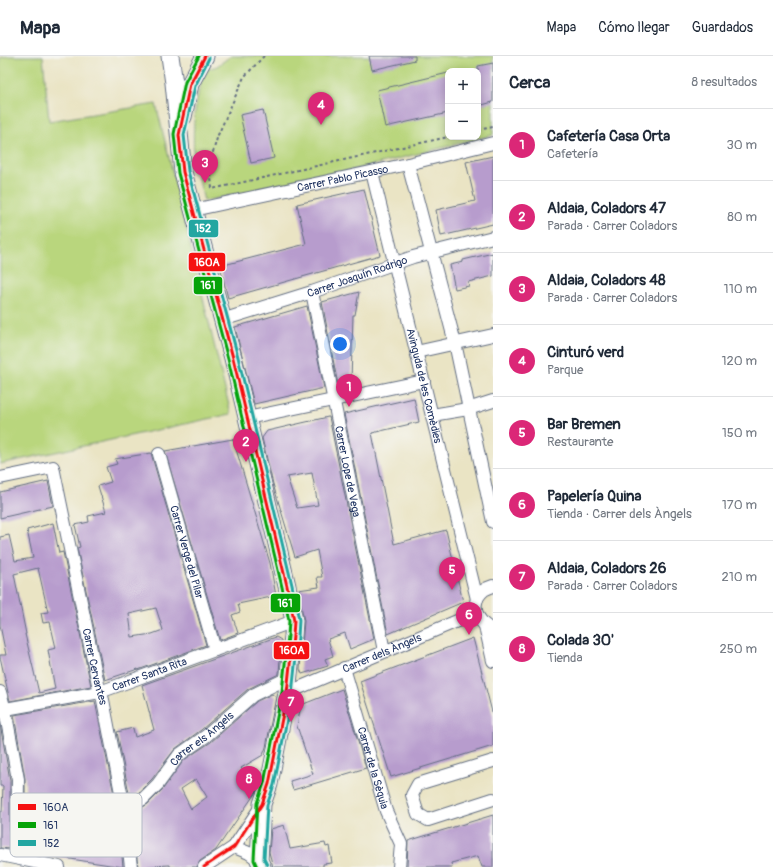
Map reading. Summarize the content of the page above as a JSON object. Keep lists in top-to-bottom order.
{
  "streets": {
    "street": [
      "Carrer Pablo Picasso",
      "Carrer Joaquín Rodrigo",
      "Avinguda de les Comèdies",
      "Carrer Lope de Vega",
      "Carrer Verge del Pilar",
      "Carrer dels Àngels",
      "Carrer Cervantes",
      "Carrer Santa Rita",
      "Carrer els Àngels",
      "Carrer de la Sèquia"
    ]
  },
  "crossings": [
    ["Carrer Pablo Picasso", "Avinguda de les Comèdies"],
    ["Carrer Joaquín Rodrigo", "Avinguda de les Comèdies"],
    ["Carrer Joaquín Rodrigo", "Carrer Lope de Vega"],
    ["Carrer Lope de Vega", "Carrer dels Àngels"],
    ["Carrer Verge del Pilar", "Carrer Santa Rita"],
    ["Carrer dels Àngels", "Carrer els Àngels"],
    ["Carrer dels Àngels", "Carrer de la Sèquia"],
    ["Carrer Cervantes", "Carrer Santa Rita"]
  ],
  "lines": ["transit line 160A", "transit line 161", "transit line 152"],
  "legend": ["160A", "161", "152"],
  "page": {
    "header": "Mapa",
    "nav": ["Mapa", "Cómo llegar", "Guardados"],
    "heading": ["Cerca", "8 resultados"],
    "map_buttons": ["+", "−"],
    "pins": [
      "4",
      "3",
      "1",
      "2",
      "5",
      "6",
      "7",
      "8"
    ],
    "list": [
      {
        "mark": "1",
        "name": "Cafetería Casa Orta",
        "note": "Cafetería",
        "value": "30 m"
      },
      {
        "mark": "2",
        "name": "Aldaia, Coladors 47",
        "note": "Parada · Carrer Coladors",
        "value": "80 m"
      },
      {
        "mark": "3",
        "name": "Aldaia, Coladors 48",
        "note": "Parada · Carrer Coladors",
        "value": "110 m"
      },
      {
        "mark": "4",
        "name": "Cinturó verd",
        "note": "Parque",
        "value": "120 m"
      },
      {
        "mark": "5",
        "name": "Bar Bremen",
        "note": "Restaurante",
        "value": "150 m"
      },
      {
        "mark": "6",
        "name": "Papelería Quina",
        "note": "Tienda · Carrer dels Àngels",
        "value": "170 m"
      },
      {
        "mark": "7",
        "name": "Aldaia, Coladors 26",
        "note": "Parada · Carrer Coladors",
        "value": "210 m"
      },
      {
        "mark": "8",
        "name": "Colada 30'",
        "note": "Tienda",
        "value": "250 m"
      }
    ]
  }
}
